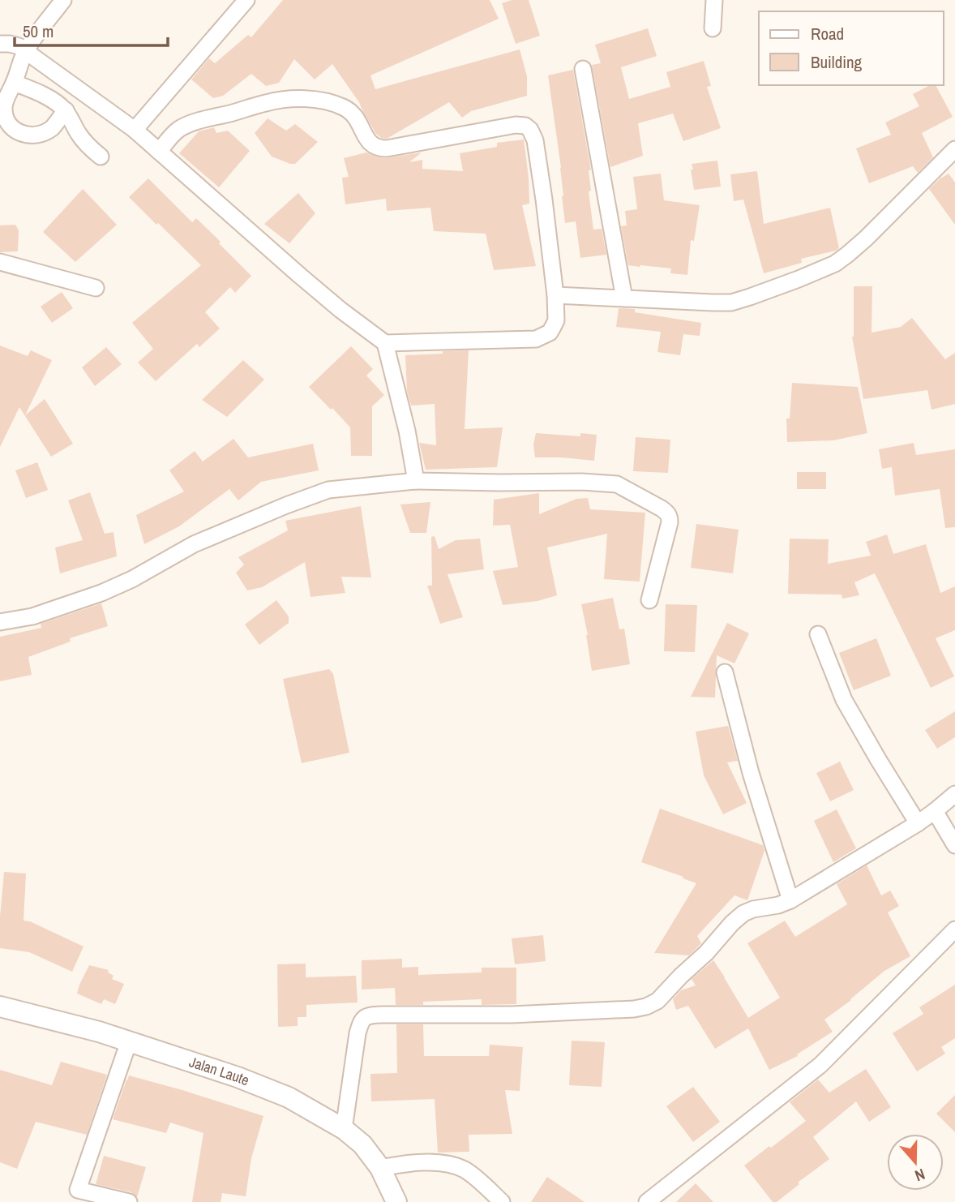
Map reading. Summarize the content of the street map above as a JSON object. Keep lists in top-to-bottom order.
{
  "streets": {
    "street": ["Jalan Laute"]
  },
  "legend": ["Road", "Building"],
  "scale_bar": "50 m",
  "north": "bottom"
}
